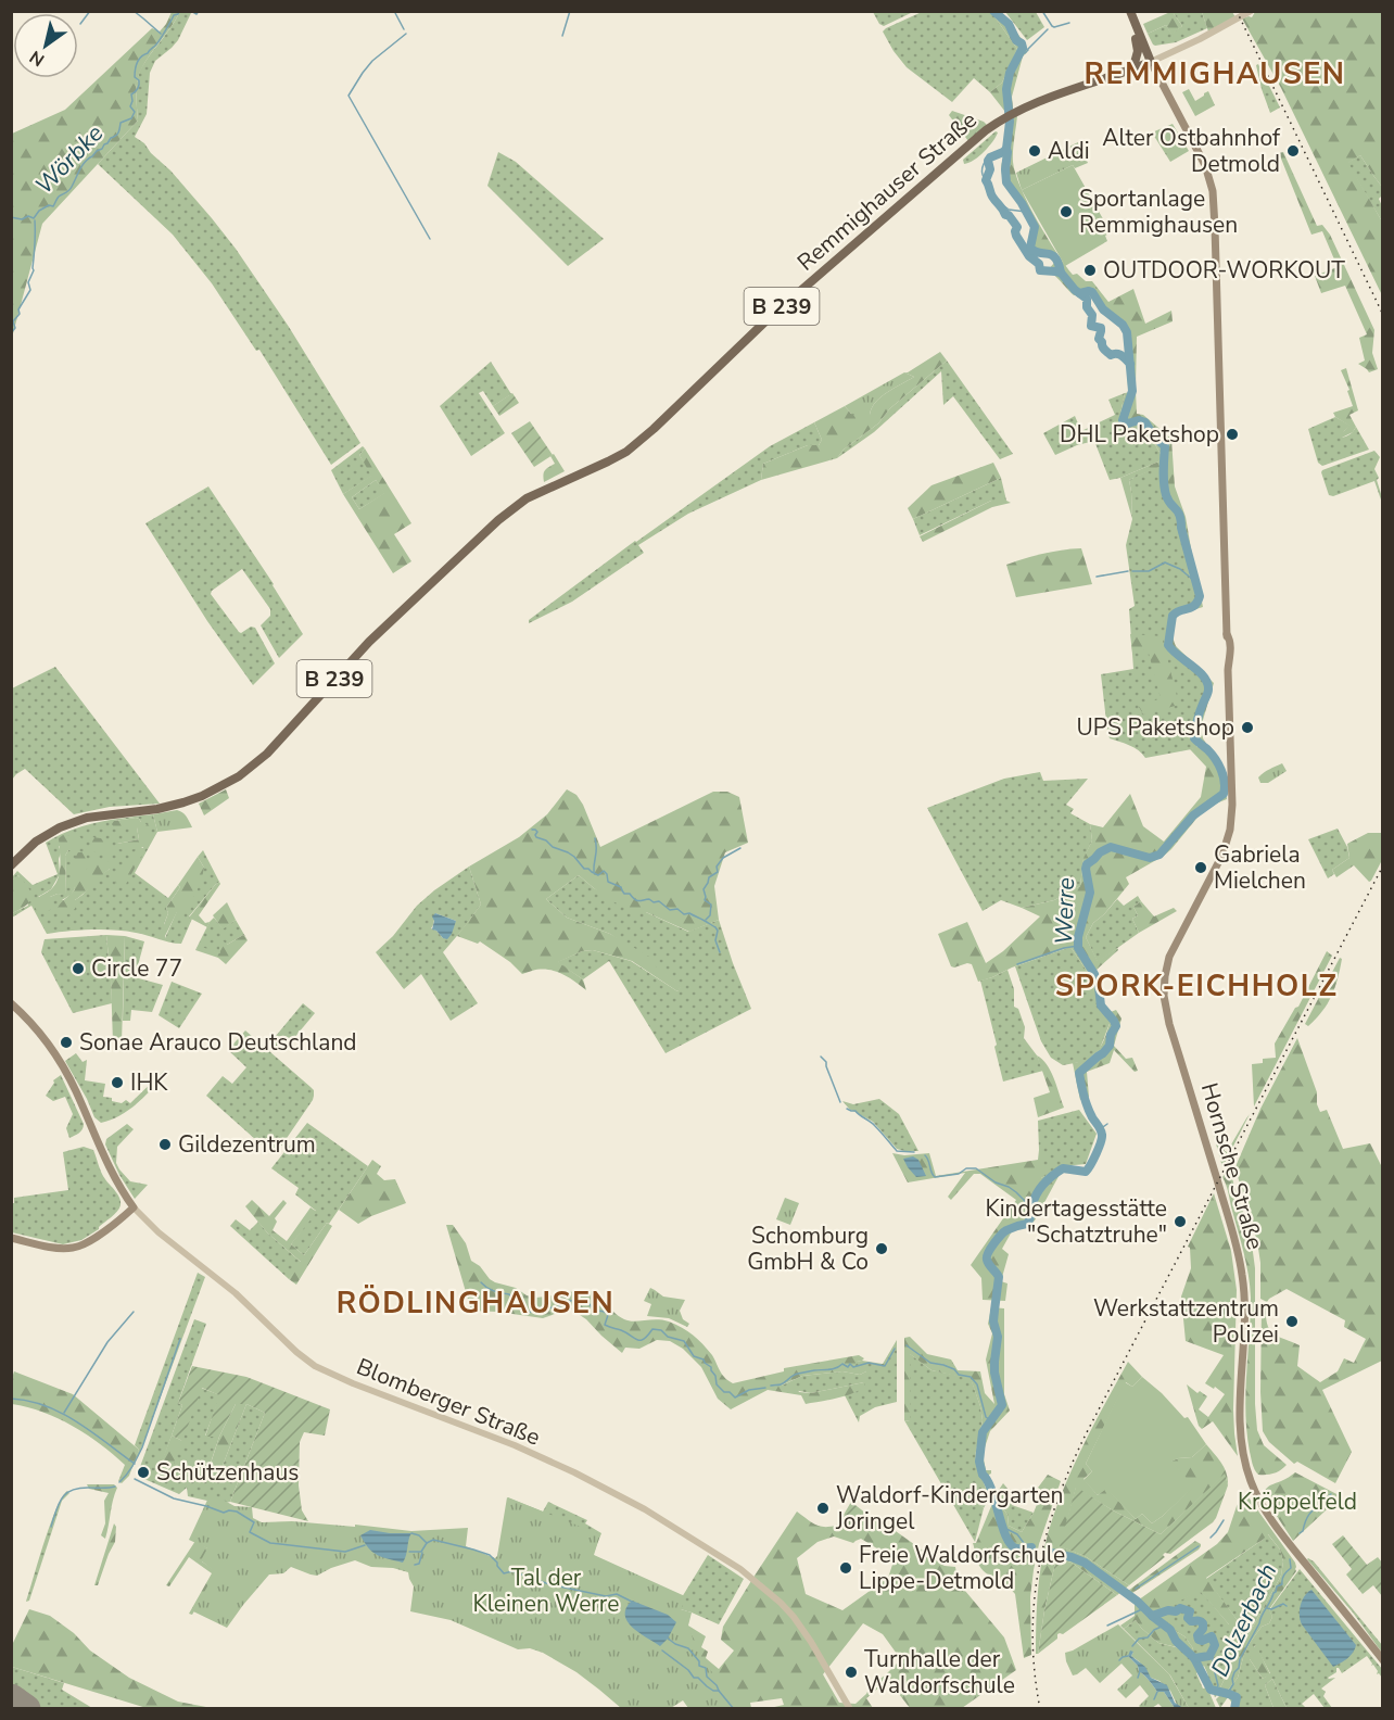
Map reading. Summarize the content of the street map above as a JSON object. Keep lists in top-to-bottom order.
{
  "streets": {
    "main road": ["Remmighauser Straße", "B 239", "Hornsche Straße"],
    "street": ["Blomberger Straße"]
  },
  "crossings": [
    ["Remmighauser Straße", "Hornsche Straße"]
  ],
  "districts": ["REMMIGHAUSEN", "SPORK-EICHHOLZ", "RÖDLINGHAUSEN"],
  "water": ["Wörbke", "Werre", "Dolzerbach"],
  "parks": ["Kröppelfeld", "Tal der Kleinen Werre"],
  "places": [
    "Aldi",
    "Alter Ostbahnhof Detmold",
    "Sportanlage Remmighausen",
    "OUTDOOR-WORKOUT",
    "DHL Paketshop",
    "UPS Paketshop",
    "Gabriela Mielchen",
    "Circle 77",
    "Sonae Arauco Deutschland",
    "IHK",
    "Gildezentrum",
    "Kindertagesstätte \"Schatztruhe\"",
    "Schomburg GmbH & Co",
    "Werkstattzentrum Polizei",
    "Schützenhaus",
    "Waldorf-Kindergarten Joringel",
    "Freie Waldorfschule Lippe-Detmold",
    "Turnhalle der Waldorfschule"
  ],
  "north": "bottom left"
}
